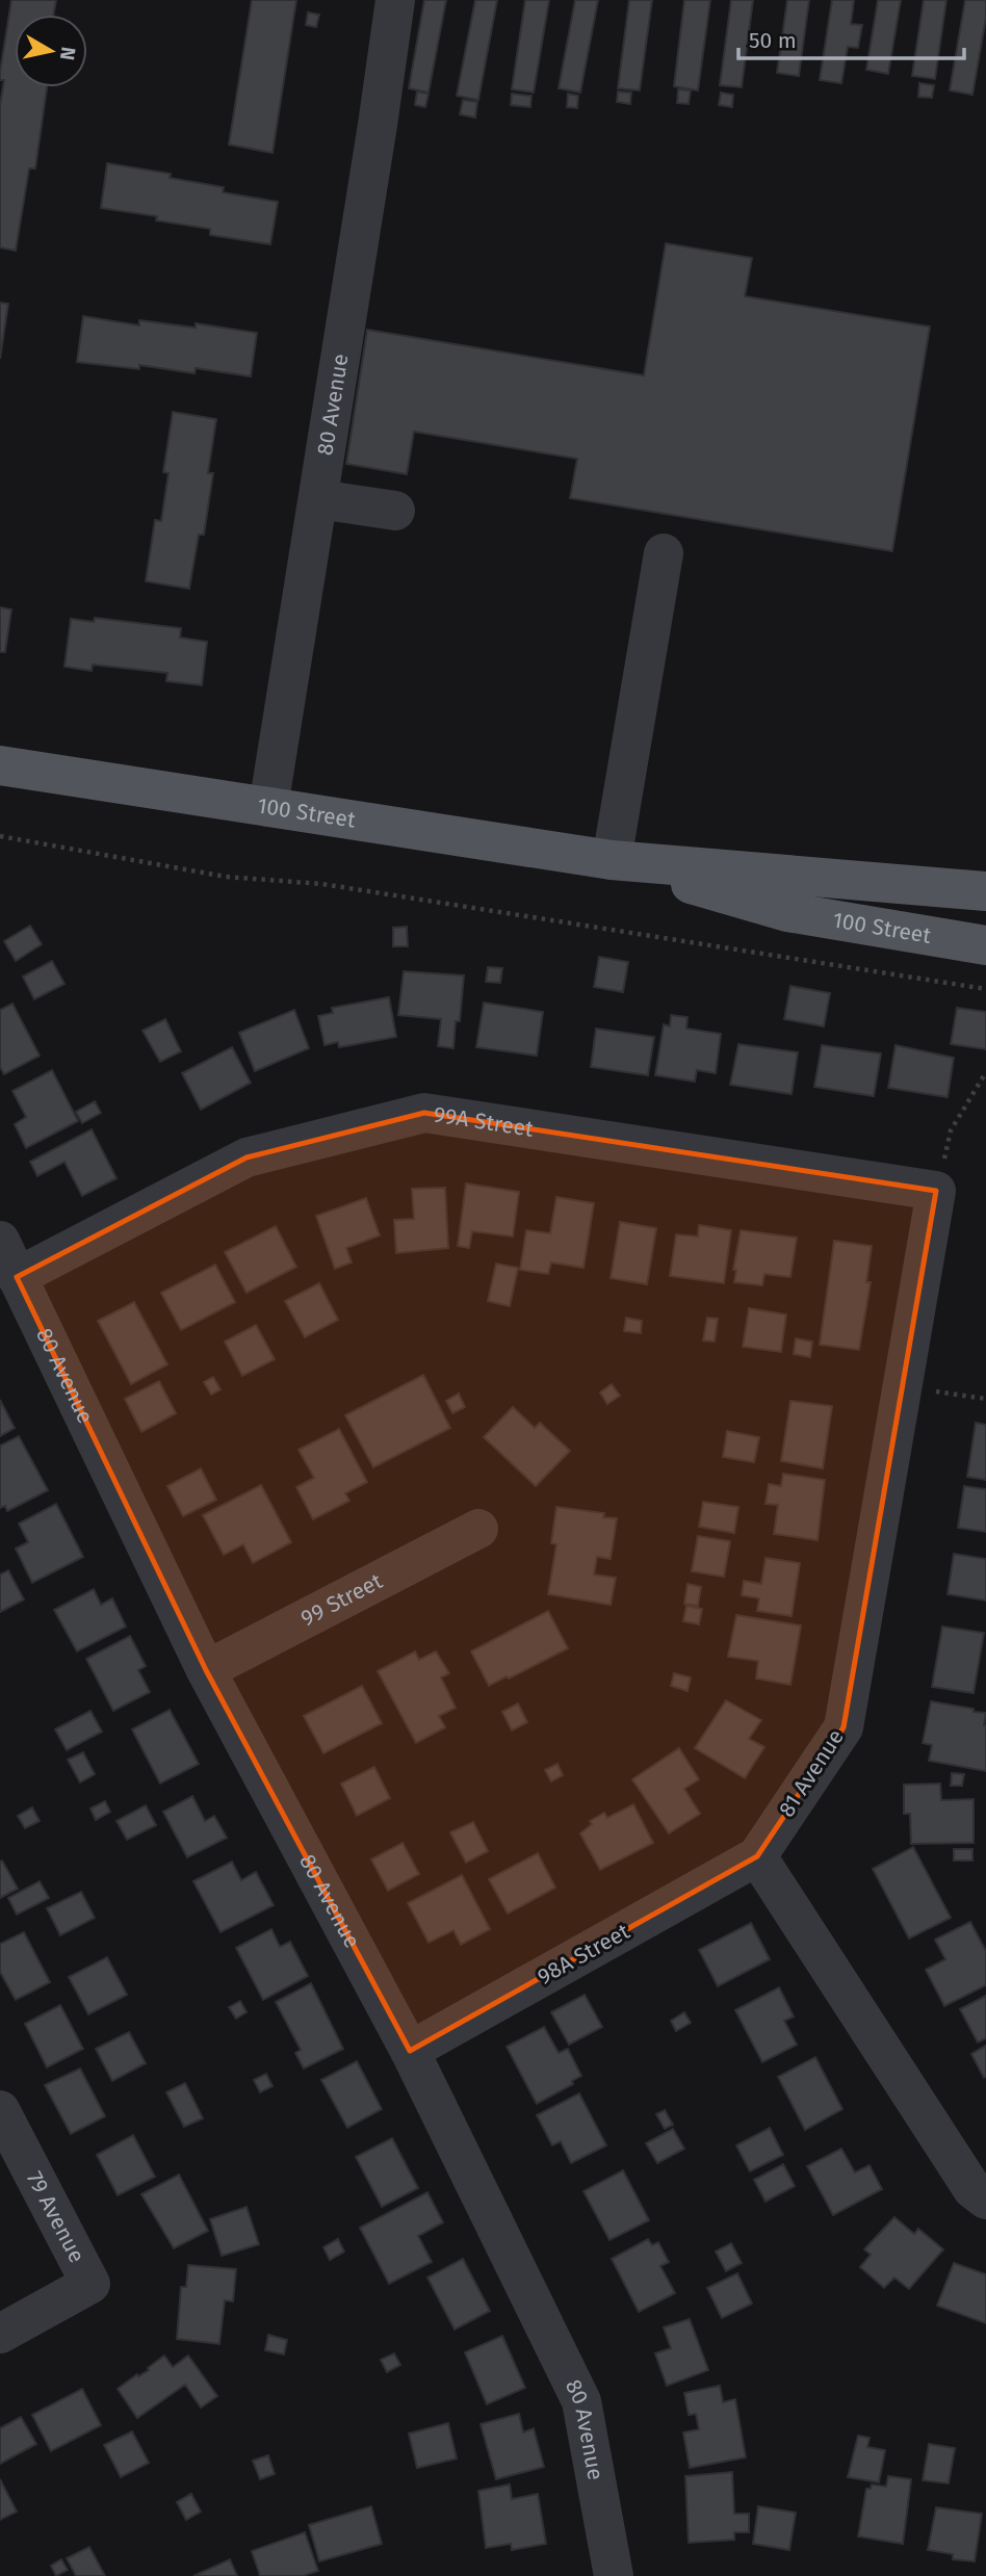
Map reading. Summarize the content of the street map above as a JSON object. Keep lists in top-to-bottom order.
{
  "streets": {
    "main road": ["100 Street"],
    "street": [
      "80 Avenue",
      "99A Street",
      "99 Street",
      "81 Avenue",
      "98A Street",
      "79 Avenue"
    ]
  },
  "crossings": [
    ["80 Avenue", "100 Street"],
    ["80 Avenue", "99A Street"],
    ["80 Avenue", "99 Street"],
    ["80 Avenue", "98A Street"],
    ["99A Street", "81 Avenue"],
    ["81 Avenue", "98A Street"]
  ],
  "scale_bar": "50 m",
  "north": "right"
}
